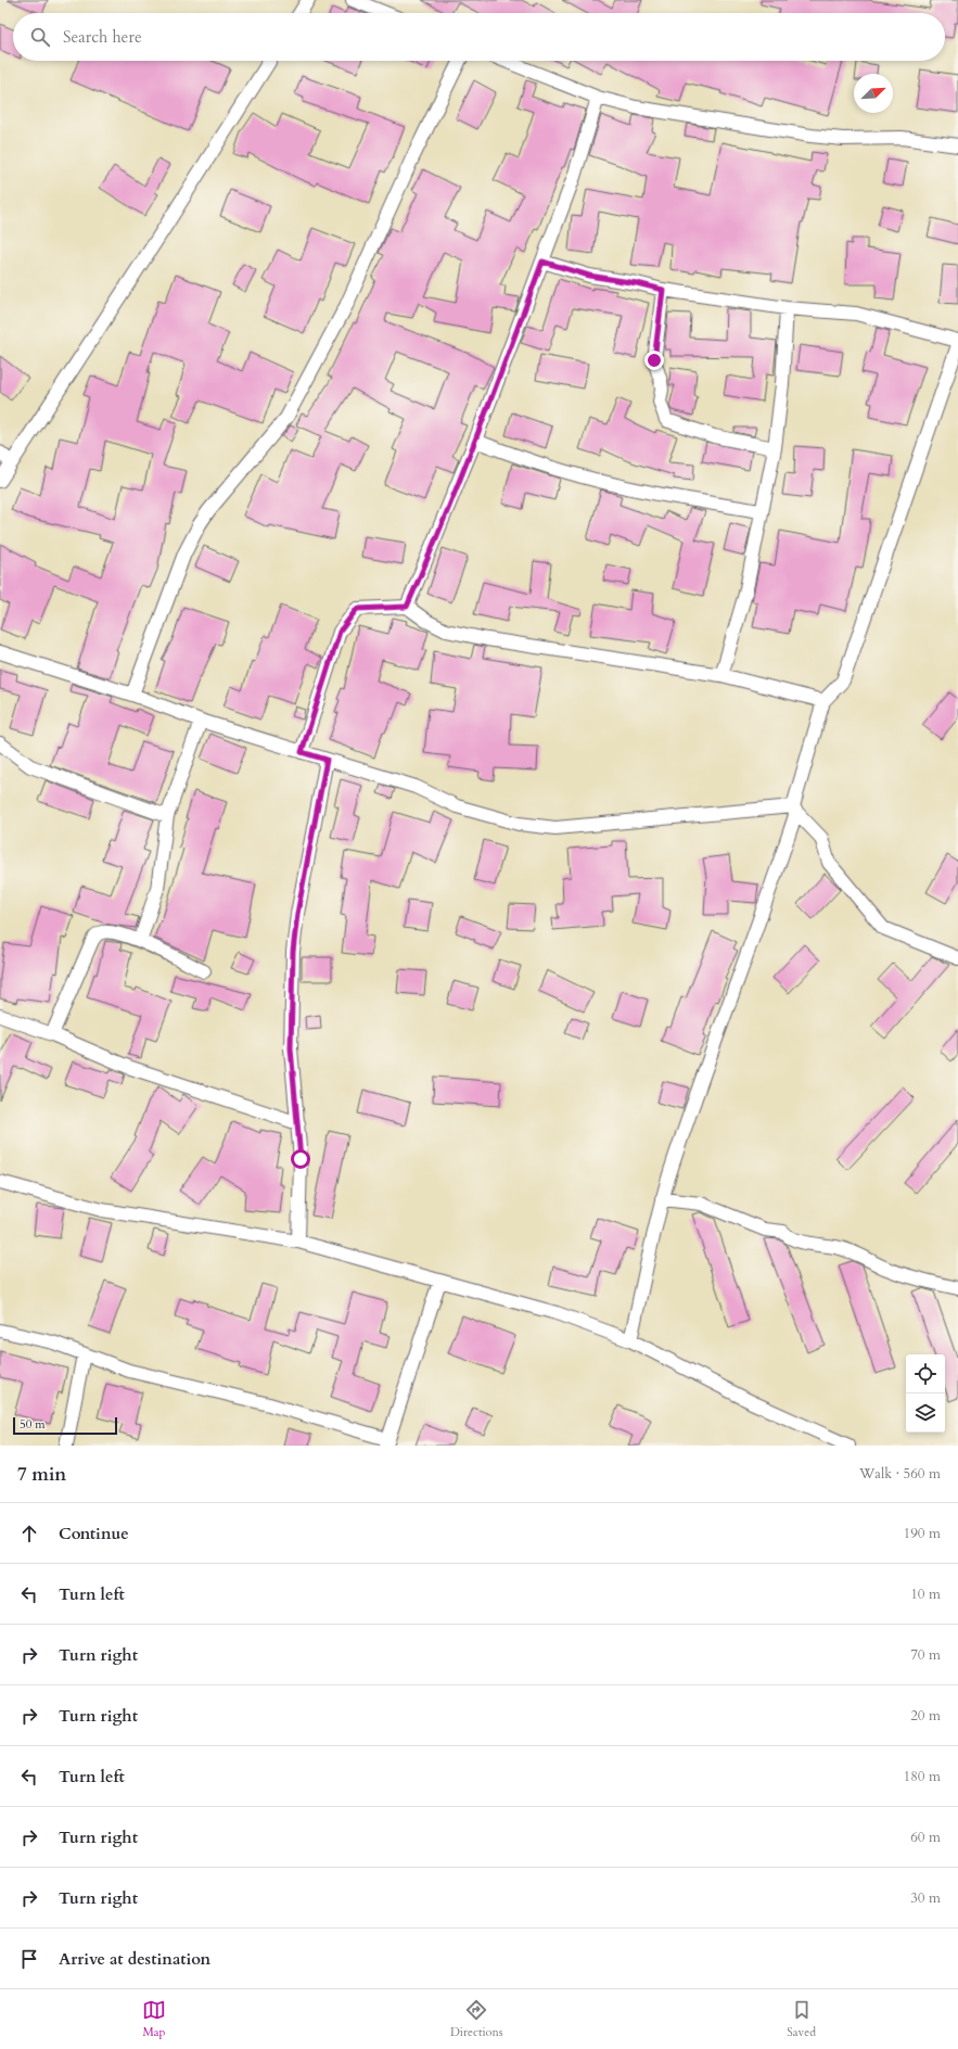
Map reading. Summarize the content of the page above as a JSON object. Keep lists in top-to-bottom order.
{
  "scale_bar": "50 m",
  "north": "top right",
  "page": {
    "search": "Search here",
    "scale": "50 m",
    "heading": ["7 min", "Walk · 560 m"],
    "list": [
      ["Continue", "190 m"],
      ["Turn left", "10 m"],
      ["Turn right", "70 m"],
      ["Turn right", "20 m"],
      ["Turn left", "180 m"],
      ["Turn right", "60 m"],
      ["Turn right", "30 m"],
      "Arrive at destination"
    ],
    "nav": ["Map", "Directions", "Saved"]
  }
}
